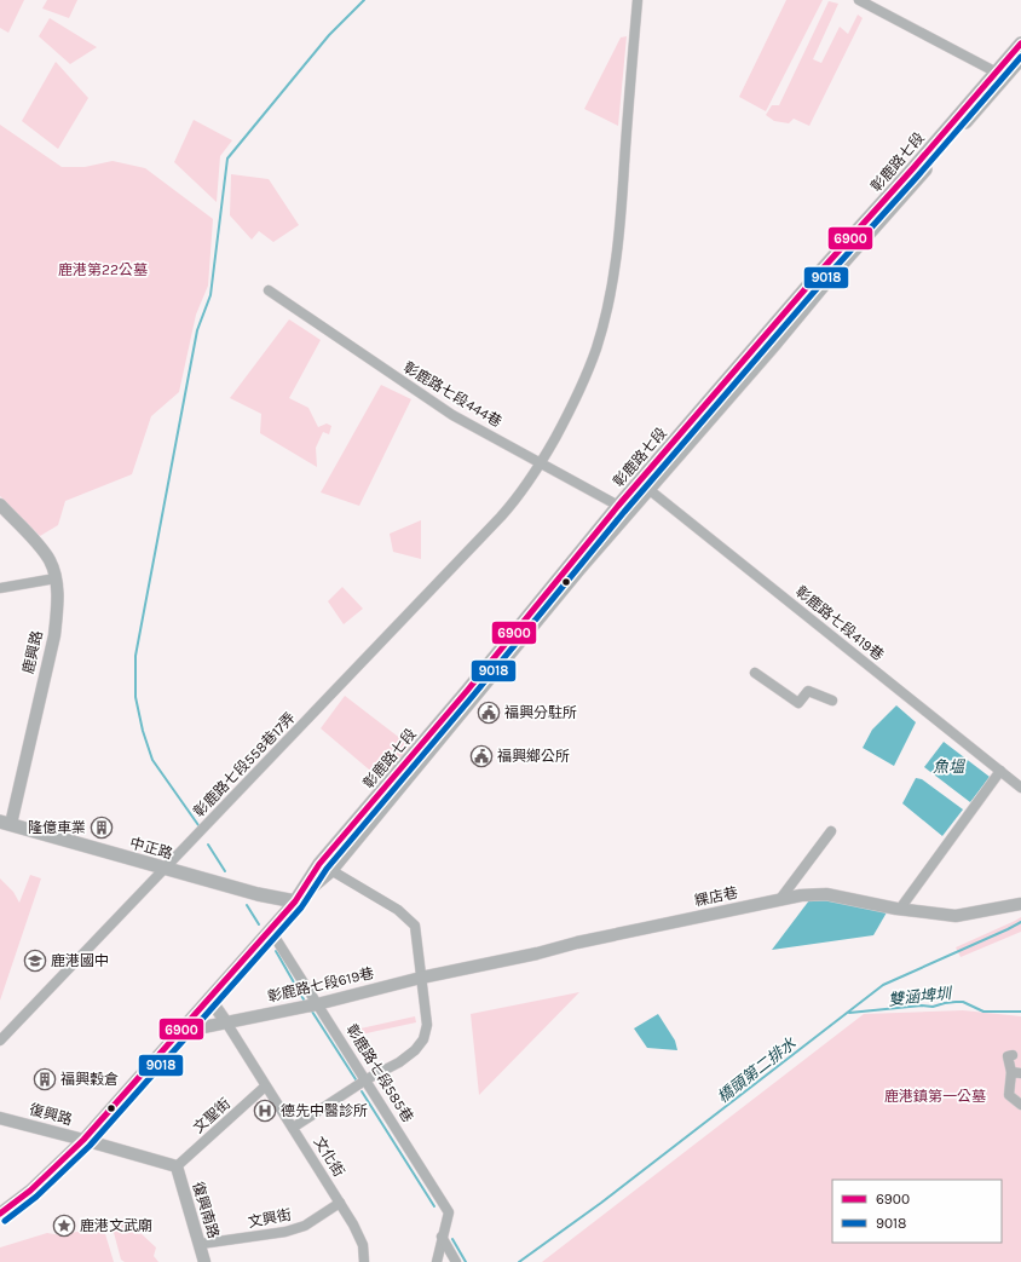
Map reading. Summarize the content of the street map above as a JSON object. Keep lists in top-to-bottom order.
{
  "streets": {
    "main road": ["彰鹿路七段", "中正路"],
    "street": [
      "彰鹿路七段444巷",
      "彰鹿路七段419巷",
      "鹿興路",
      "彰鹿路七段558巷17弄",
      "粿店巷",
      "彰鹿路七段619巷",
      "彰鹿路七段585巷",
      "復興路",
      "文聖街",
      "文化街",
      "復興南路",
      "文興街"
    ]
  },
  "crossings": [
    ["彰鹿路七段", "彰鹿路七段444巷"],
    ["彰鹿路七段", "彰鹿路七段419巷"],
    ["彰鹿路七段", "中正路"],
    ["彰鹿路七段", "彰鹿路七段619巷"],
    ["彰鹿路七段", "彰鹿路七段585巷"],
    ["彰鹿路七段", "復興路"],
    ["彰鹿路七段", "文化街"],
    ["彰鹿路七段444巷", "彰鹿路七段558巷17弄"],
    ["鹿興路", "中正路"],
    ["彰鹿路七段558巷17弄", "中正路"],
    ["粿店巷", "彰鹿路七段619巷"],
    ["彰鹿路七段619巷", "彰鹿路七段585巷"],
    ["彰鹿路七段619巷", "文化街"],
    ["復興路", "文聖街"],
    ["復興路", "復興南路"],
    ["文聖街", "文化街"],
    ["文聖街", "復興南路"],
    ["文化街", "文興街"],
    ["復興南路", "文興街"]
  ],
  "water": ["魚塭", "雙涵埤圳", "橋頭第二排水"],
  "parks": ["鹿港第22公墓", "鹿港鎮第一公墓"],
  "places": {
    "public building": ["福興分駐所", "福興鄉公所"],
    "building": ["隆億車業", "福興穀倉"],
    "school or university": ["鹿港國中"],
    "hospital": ["德先中醫診所"],
    "place": ["鹿港文武廟"]
  },
  "lines": ["transit line 6900", "transit line 9018"],
  "legend": ["6900", "9018"]
}
